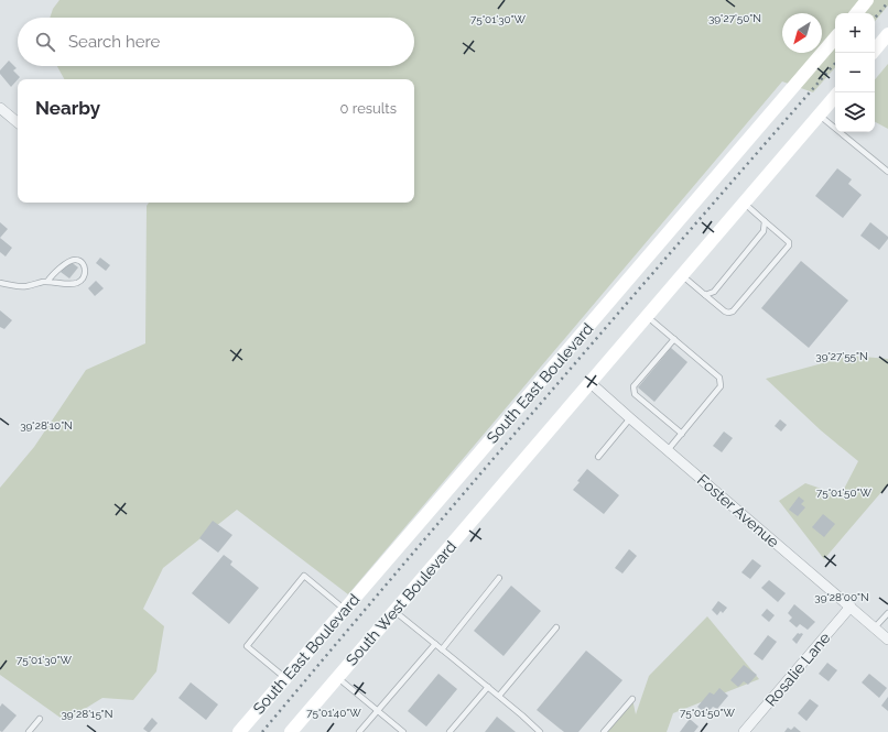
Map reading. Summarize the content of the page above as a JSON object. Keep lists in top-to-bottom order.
{
  "streets": {
    "main road": ["South East Boulevard", "South West Boulevard"],
    "street": ["Foster Avenue", "Rosalie Lane"]
  },
  "crossings": [
    ["Foster Avenue", "South West Boulevard"],
    ["Foster Avenue", "Rosalie Lane"]
  ],
  "north": "bottom left",
  "page": {
    "map_buttons": ["+", "−"],
    "search": "Search here",
    "heading": ["Nearby", "0 results"]
  },
  "coordinates": [
    "39°27'50\"N",
    "75°01'30\"W",
    "39°27'55\"N",
    "39°28'10\"N",
    "75°01'50\"W",
    "39°28'00\"N",
    "75°01'40\"W",
    "39°28'15\"N"
  ]
}
